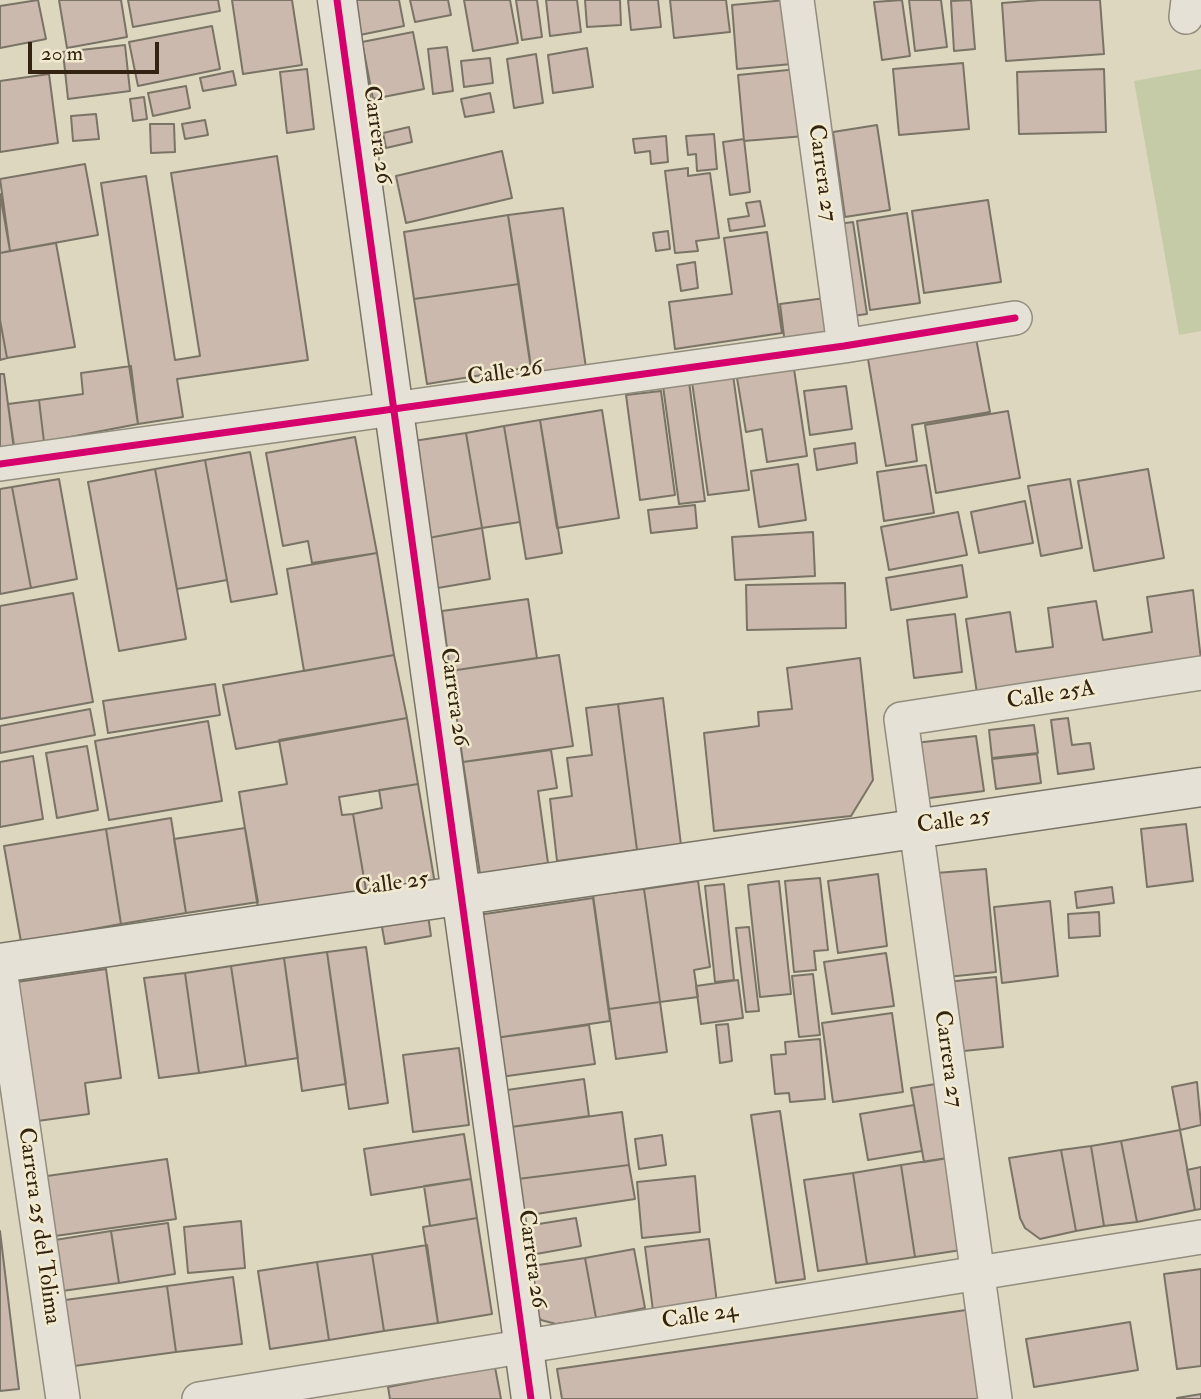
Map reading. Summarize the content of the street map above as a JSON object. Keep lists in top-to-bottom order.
{
  "streets": {
    "street": [
      "Carrera 26",
      "Carrera 27",
      "Calle 26",
      "Calle 25A",
      "Calle 25",
      "Carrera 25 del Tolima",
      "Calle 24"
    ]
  },
  "crossings": [
    ["Carrera 26", "Calle 26"],
    ["Carrera 26", "Calle 25"],
    ["Carrera 26", "Calle 24"],
    ["Carrera 27", "Calle 26"],
    ["Carrera 27", "Calle 25A"],
    ["Carrera 27", "Calle 25"],
    ["Carrera 27", "Calle 24"]
  ],
  "scale_bar": "20 m"
}
